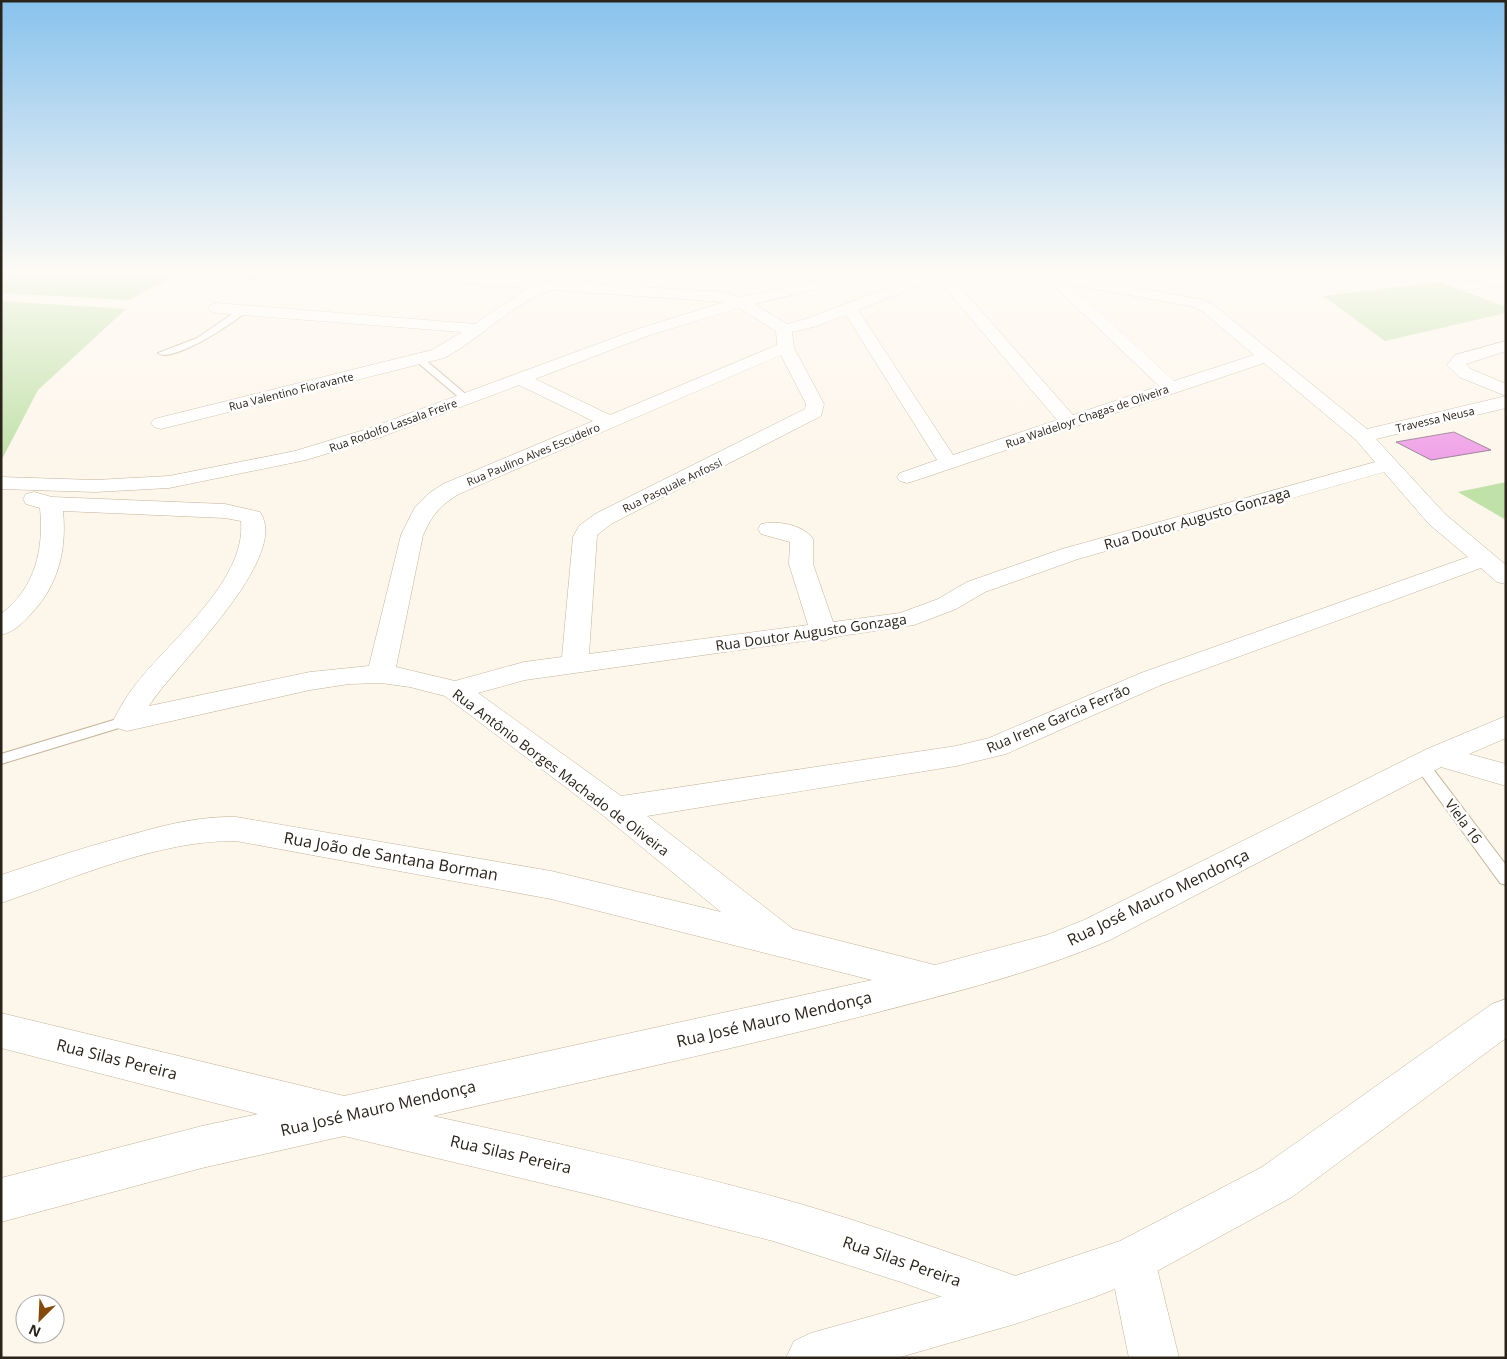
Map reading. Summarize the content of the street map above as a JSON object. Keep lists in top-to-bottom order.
{
  "streets": {
    "street": [
      "Rua Valentino Fioravante",
      "Rua Waldeloyr Chagas de Oliveira",
      "Travessa Neusa",
      "Rua Rodolfo Lassala Freire",
      "Rua Paulino Alves Escudeiro",
      "Rua Pasquale Anfossi",
      "Rua Doutor Augusto Gonzaga",
      "Rua Irene Garcia Ferrão",
      "Rua Antônio Borges Machado de Oliveira",
      "Rua João de Santana Borman",
      "Rua José Mauro Mendonça",
      "Rua Silas Pereira"
    ],
    "lane": ["Viela 16"]
  },
  "crossings": [
    ["Rua Waldeloyr Chagas de Oliveira", "Rua Paulino Alves Escudeiro"],
    ["Travessa Neusa", "Rua Paulino Alves Escudeiro"],
    ["Rua Paulino Alves Escudeiro", "Rua Pasquale Anfossi"],
    ["Rua Paulino Alves Escudeiro", "Rua Doutor Augusto Gonzaga"],
    ["Rua Paulino Alves Escudeiro", "Rua Irene Garcia Ferrão"],
    ["Rua Paulino Alves Escudeiro", "Rua Antônio Borges Machado de Oliveira"],
    ["Rua Pasquale Anfossi", "Rua Doutor Augusto Gonzaga"],
    ["Rua Doutor Augusto Gonzaga", "Rua Antônio Borges Machado de Oliveira"],
    ["Rua Irene Garcia Ferrão", "Rua Antônio Borges Machado de Oliveira"],
    ["Rua Antônio Borges Machado de Oliveira", "Rua João de Santana Borman"],
    ["Rua Antônio Borges Machado de Oliveira", "Rua José Mauro Mendonça"],
    ["Viela 16", "Rua José Mauro Mendonça"],
    ["Rua José Mauro Mendonça", "Rua Silas Pereira"]
  ],
  "north": "bottom left"
}
